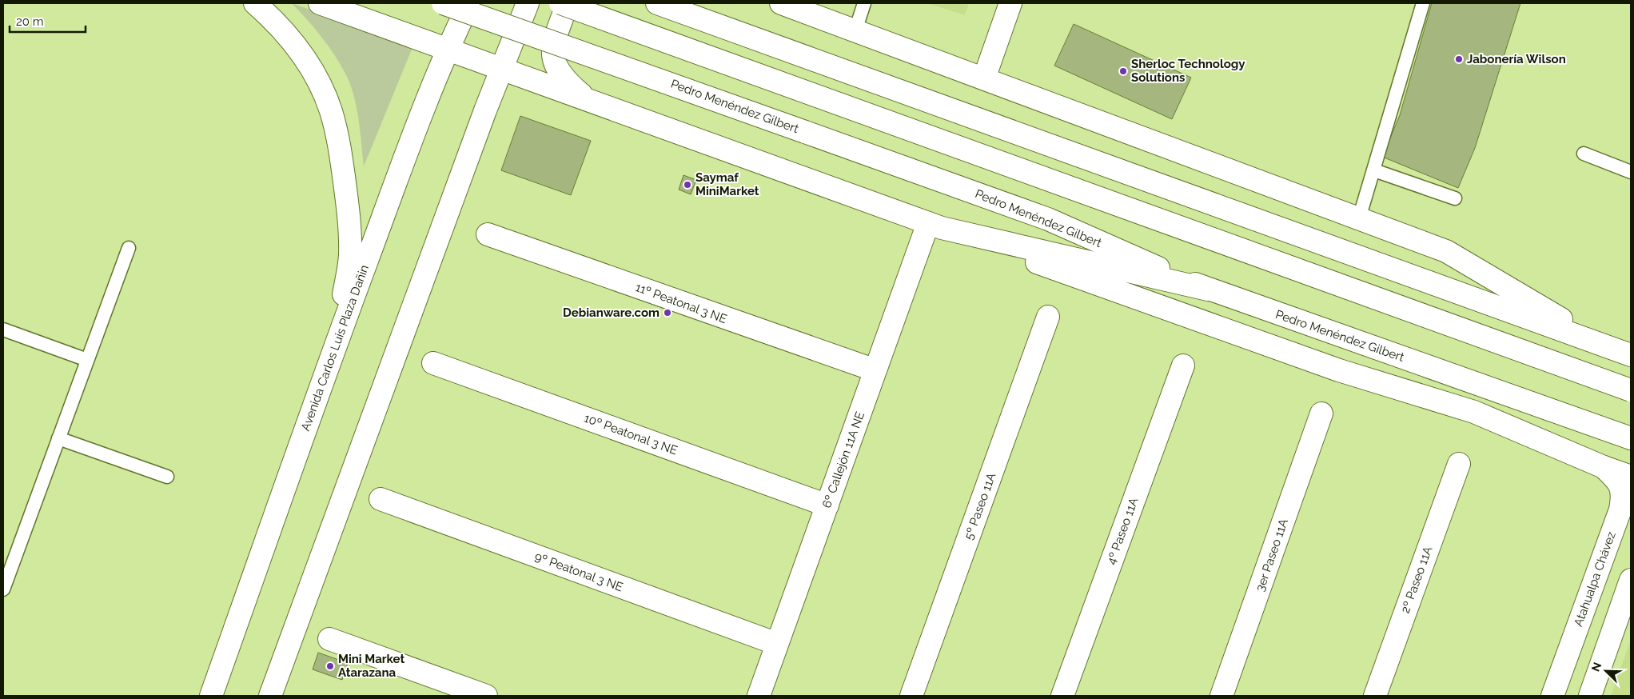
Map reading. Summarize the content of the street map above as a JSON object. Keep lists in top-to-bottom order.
{
  "streets": {
    "main road": [
      "Pedro Menéndez Gilbert",
      "11º Peatonal 3 NE",
      "Avenida Carlos Luis Plaza Dañin",
      "10º Peatonal 3 NE",
      "6º Callejón 11A NE",
      "5º Paseo 11A",
      "4º Paseo 11A",
      "3er Paseo 11A",
      "9º Peatonal 3 NE",
      "Atahualpa Chávez",
      "2º Paseo 11A"
    ]
  },
  "crossings": [
    ["11º Peatonal 3 NE", "6º Callejón 11A NE"],
    ["10º Peatonal 3 NE", "6º Callejón 11A NE"],
    ["6º Callejón 11A NE", "9º Peatonal 3 NE"]
  ],
  "places": [
    "Jabonería Wilson",
    "Sherloc Technology Solutions",
    "Saymaf MiniMarket",
    "Debianware.com",
    "Mini Market Atarazana"
  ],
  "scale_bar": "20 m",
  "north": "top left"
}
